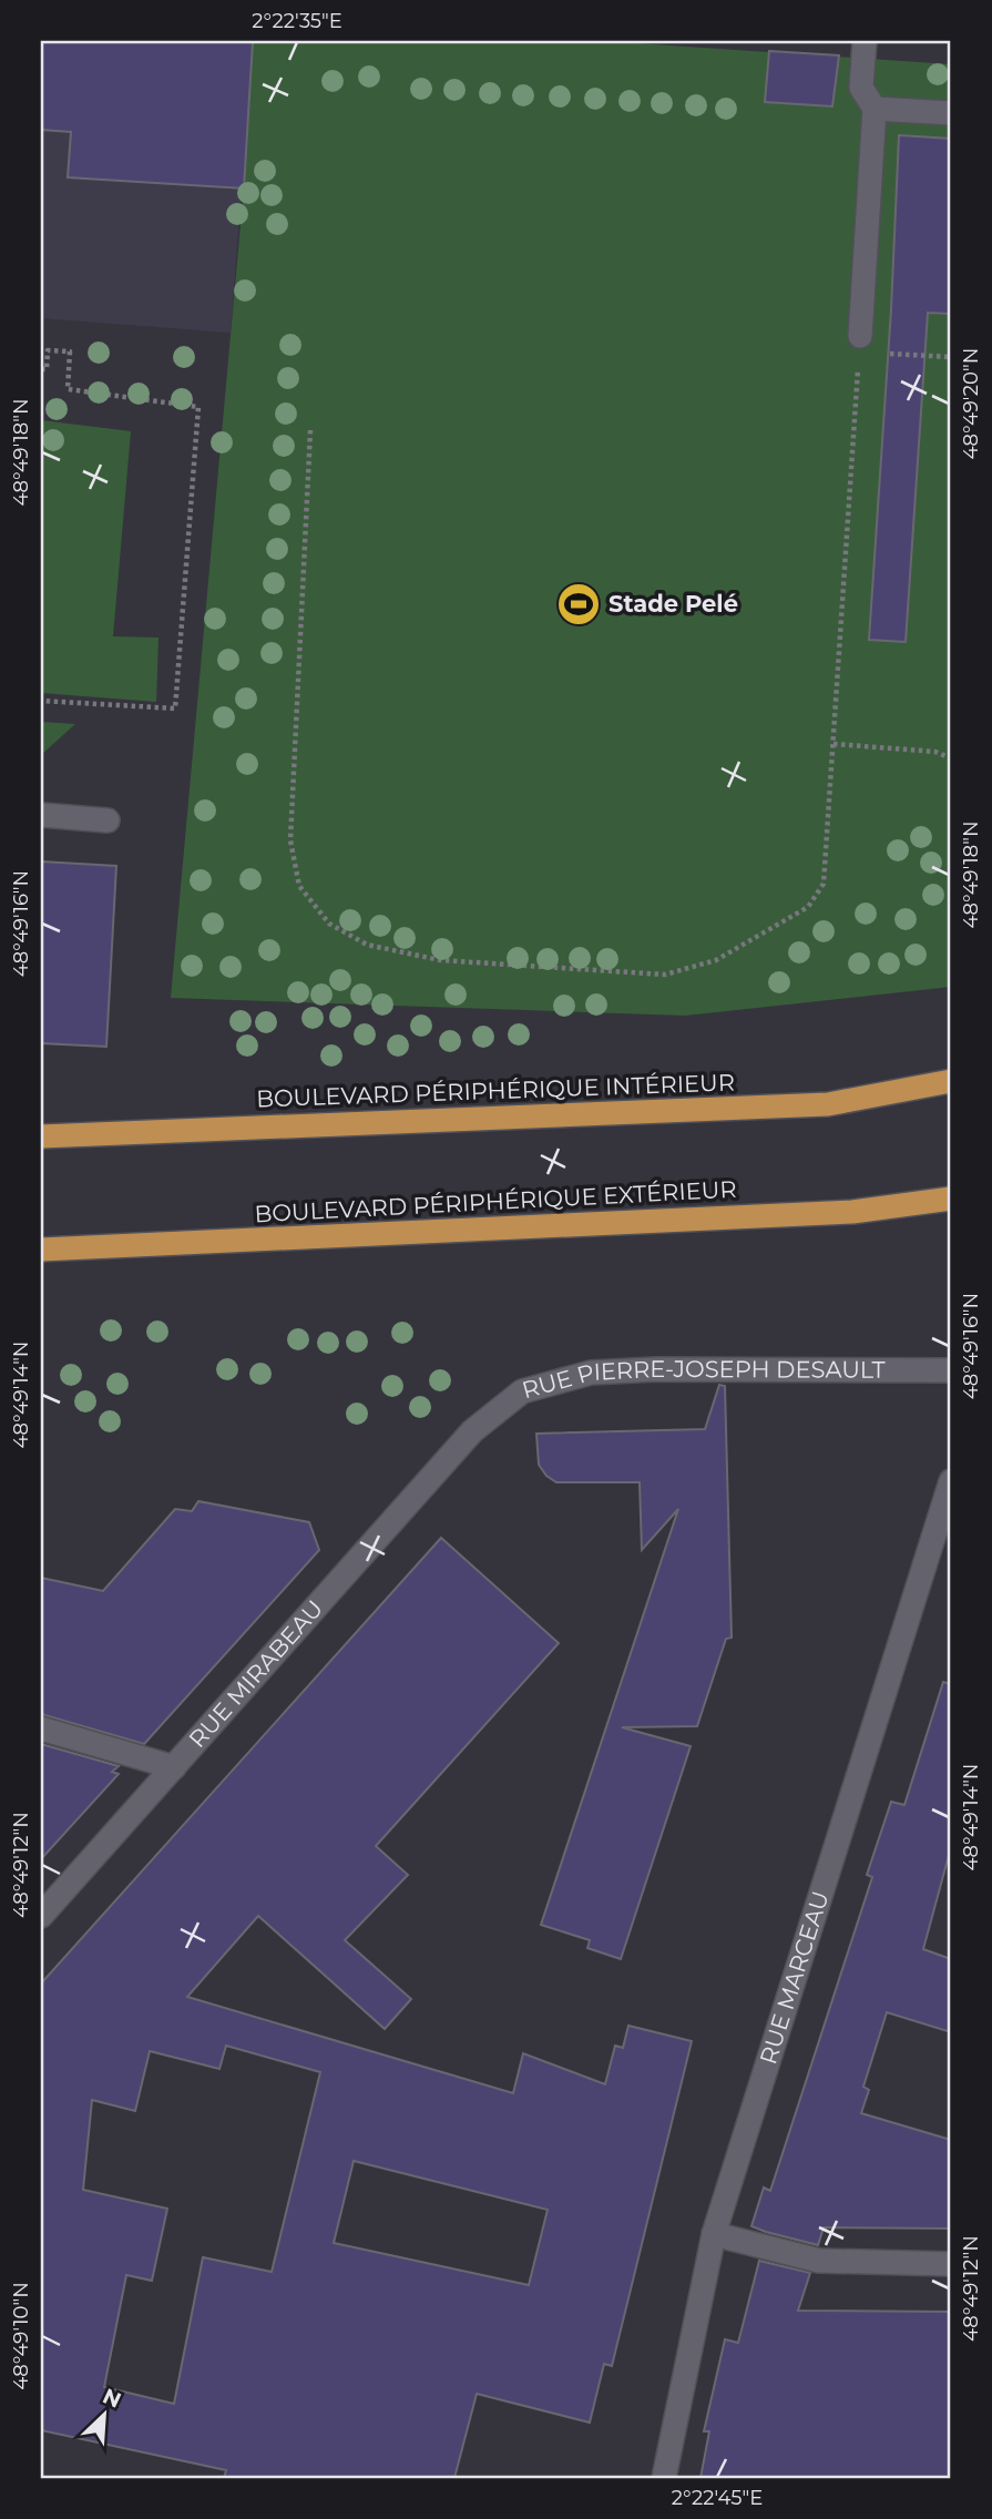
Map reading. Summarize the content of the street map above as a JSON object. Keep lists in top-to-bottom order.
{
  "streets": {
    "highway": ["BOULEVARD PÉRIPHÉRIQUE INTÉRIEUR", "BOULEVARD PÉRIPHÉRIQUE EXTÉRIEUR"],
    "street": ["RUE PIERRE-JOSEPH DESAULT", "RUE MIRABEAU", "RUE MARCEAU"]
  },
  "crossings": [
    ["RUE PIERRE-JOSEPH DESAULT", "RUE MIRABEAU"]
  ],
  "places": {
    "sports": ["Stade Pelé"]
  },
  "north": "top right",
  "coordinates": [
    "2°22'35\"E",
    "48°49'20\"N",
    "48°49'18\"N",
    "48°49'16\"N",
    "48°49'14\"N",
    "48°49'12\"N",
    "48°49'10\"N",
    "2°22'45\"E"
  ]
}
